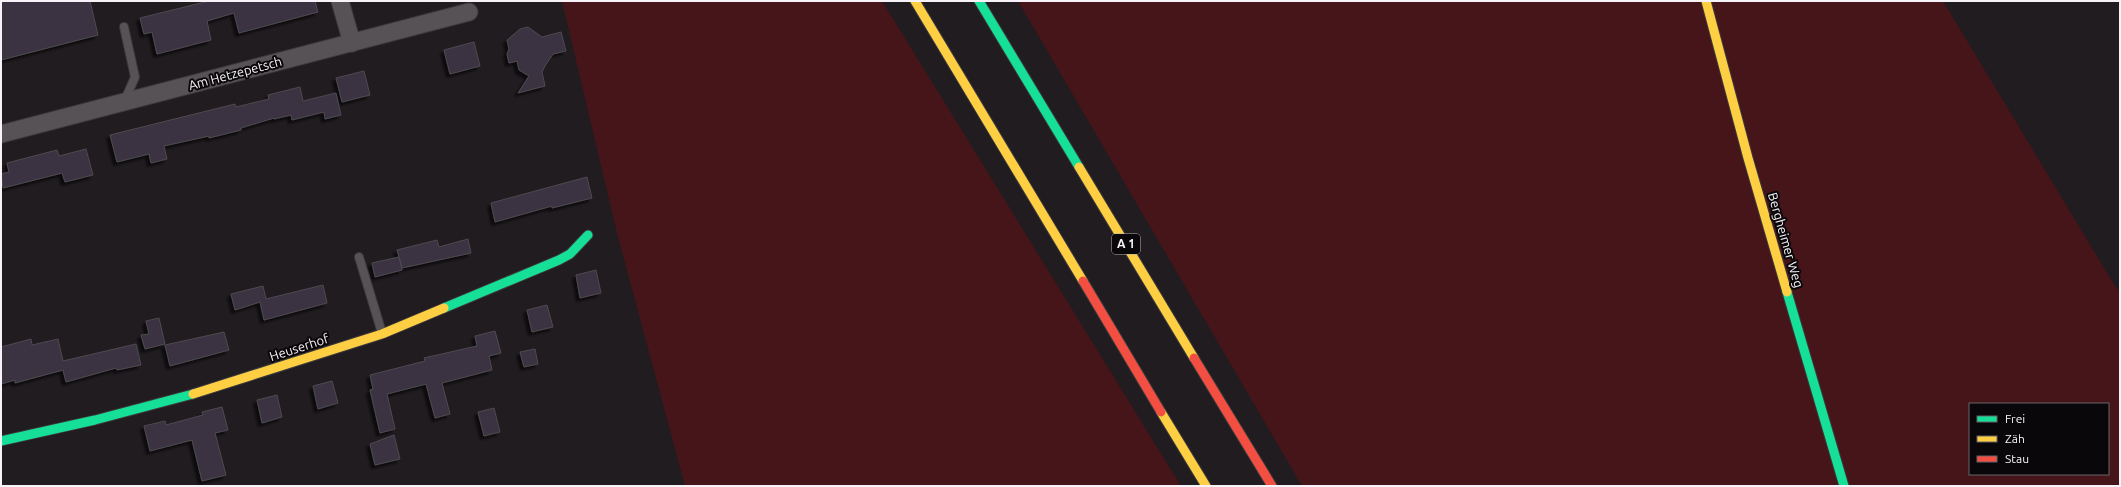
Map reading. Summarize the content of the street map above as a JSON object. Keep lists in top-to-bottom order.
{
  "streets": {
    "main road": ["Bergheimer Weg", "A 1", "Heuserhof"],
    "street": ["Am Hetzepetsch"]
  },
  "legend": ["Frei", "Zäh", "Stau"]
}
